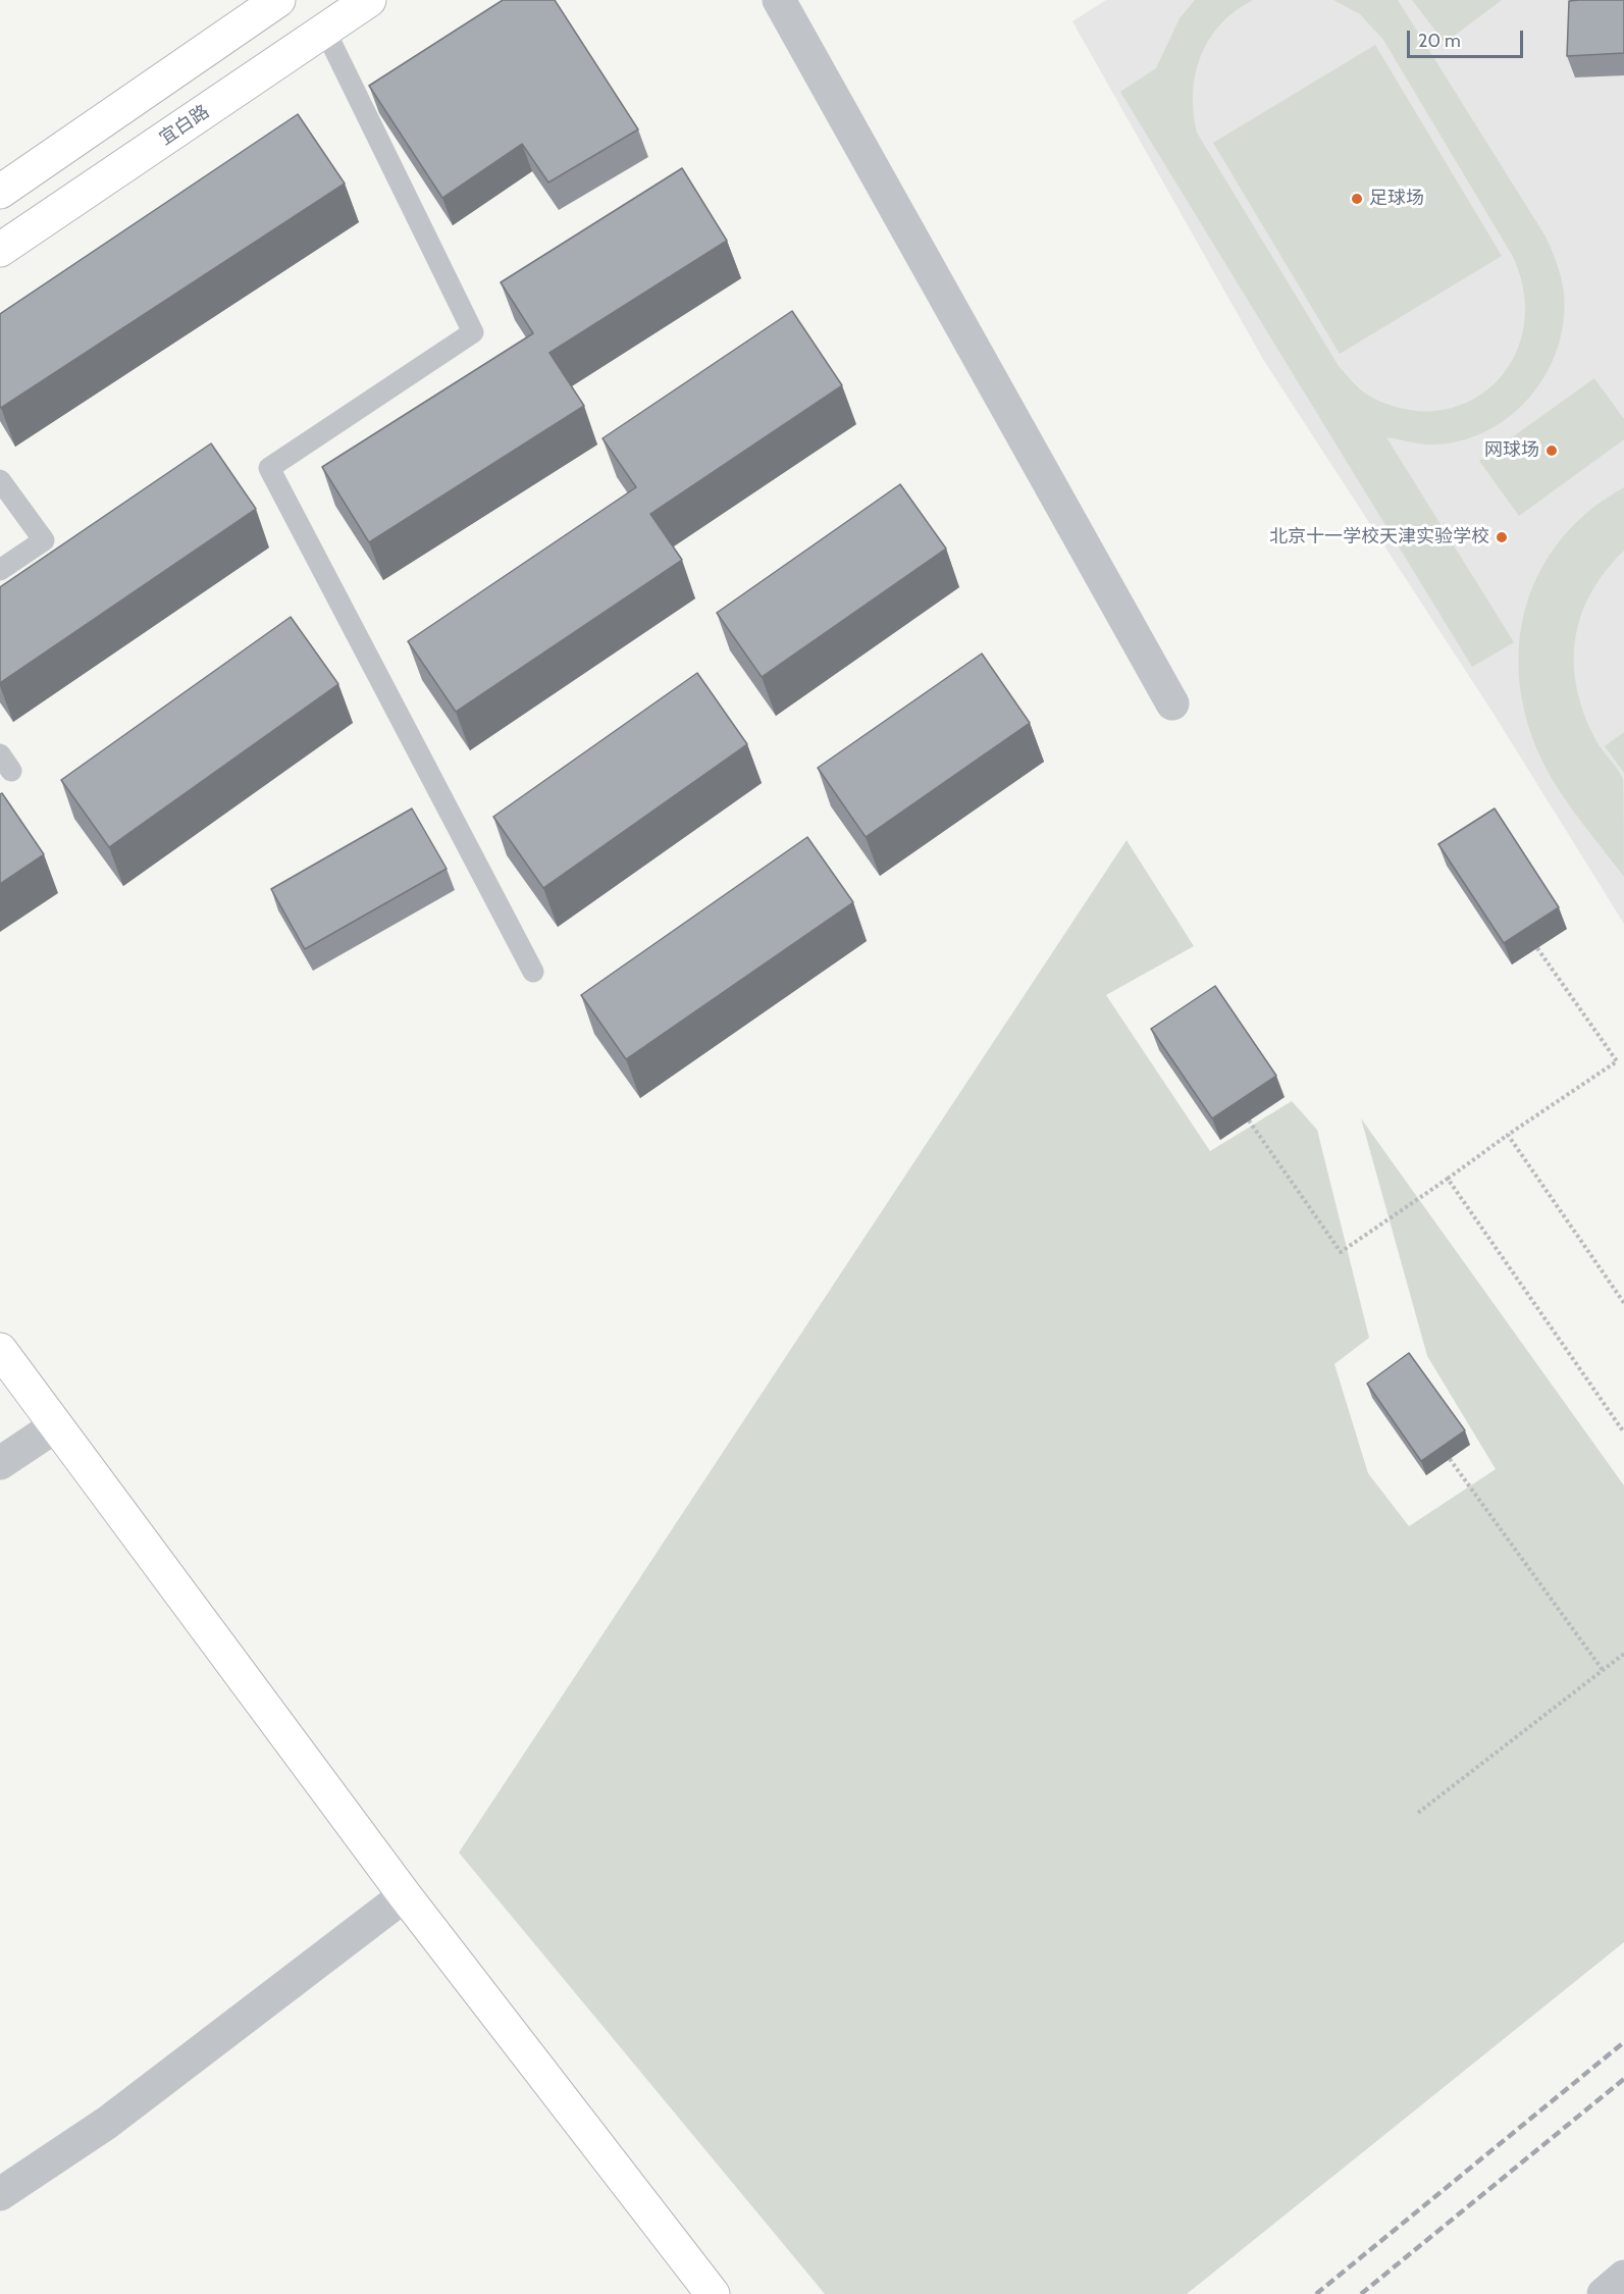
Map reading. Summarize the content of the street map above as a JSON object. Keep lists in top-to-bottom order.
{
  "streets": {
    "street": ["宜白路"]
  },
  "places": ["足球场", "网球场", "北京十一学校天津实验学校"],
  "scale_bar": "20 m"
}
